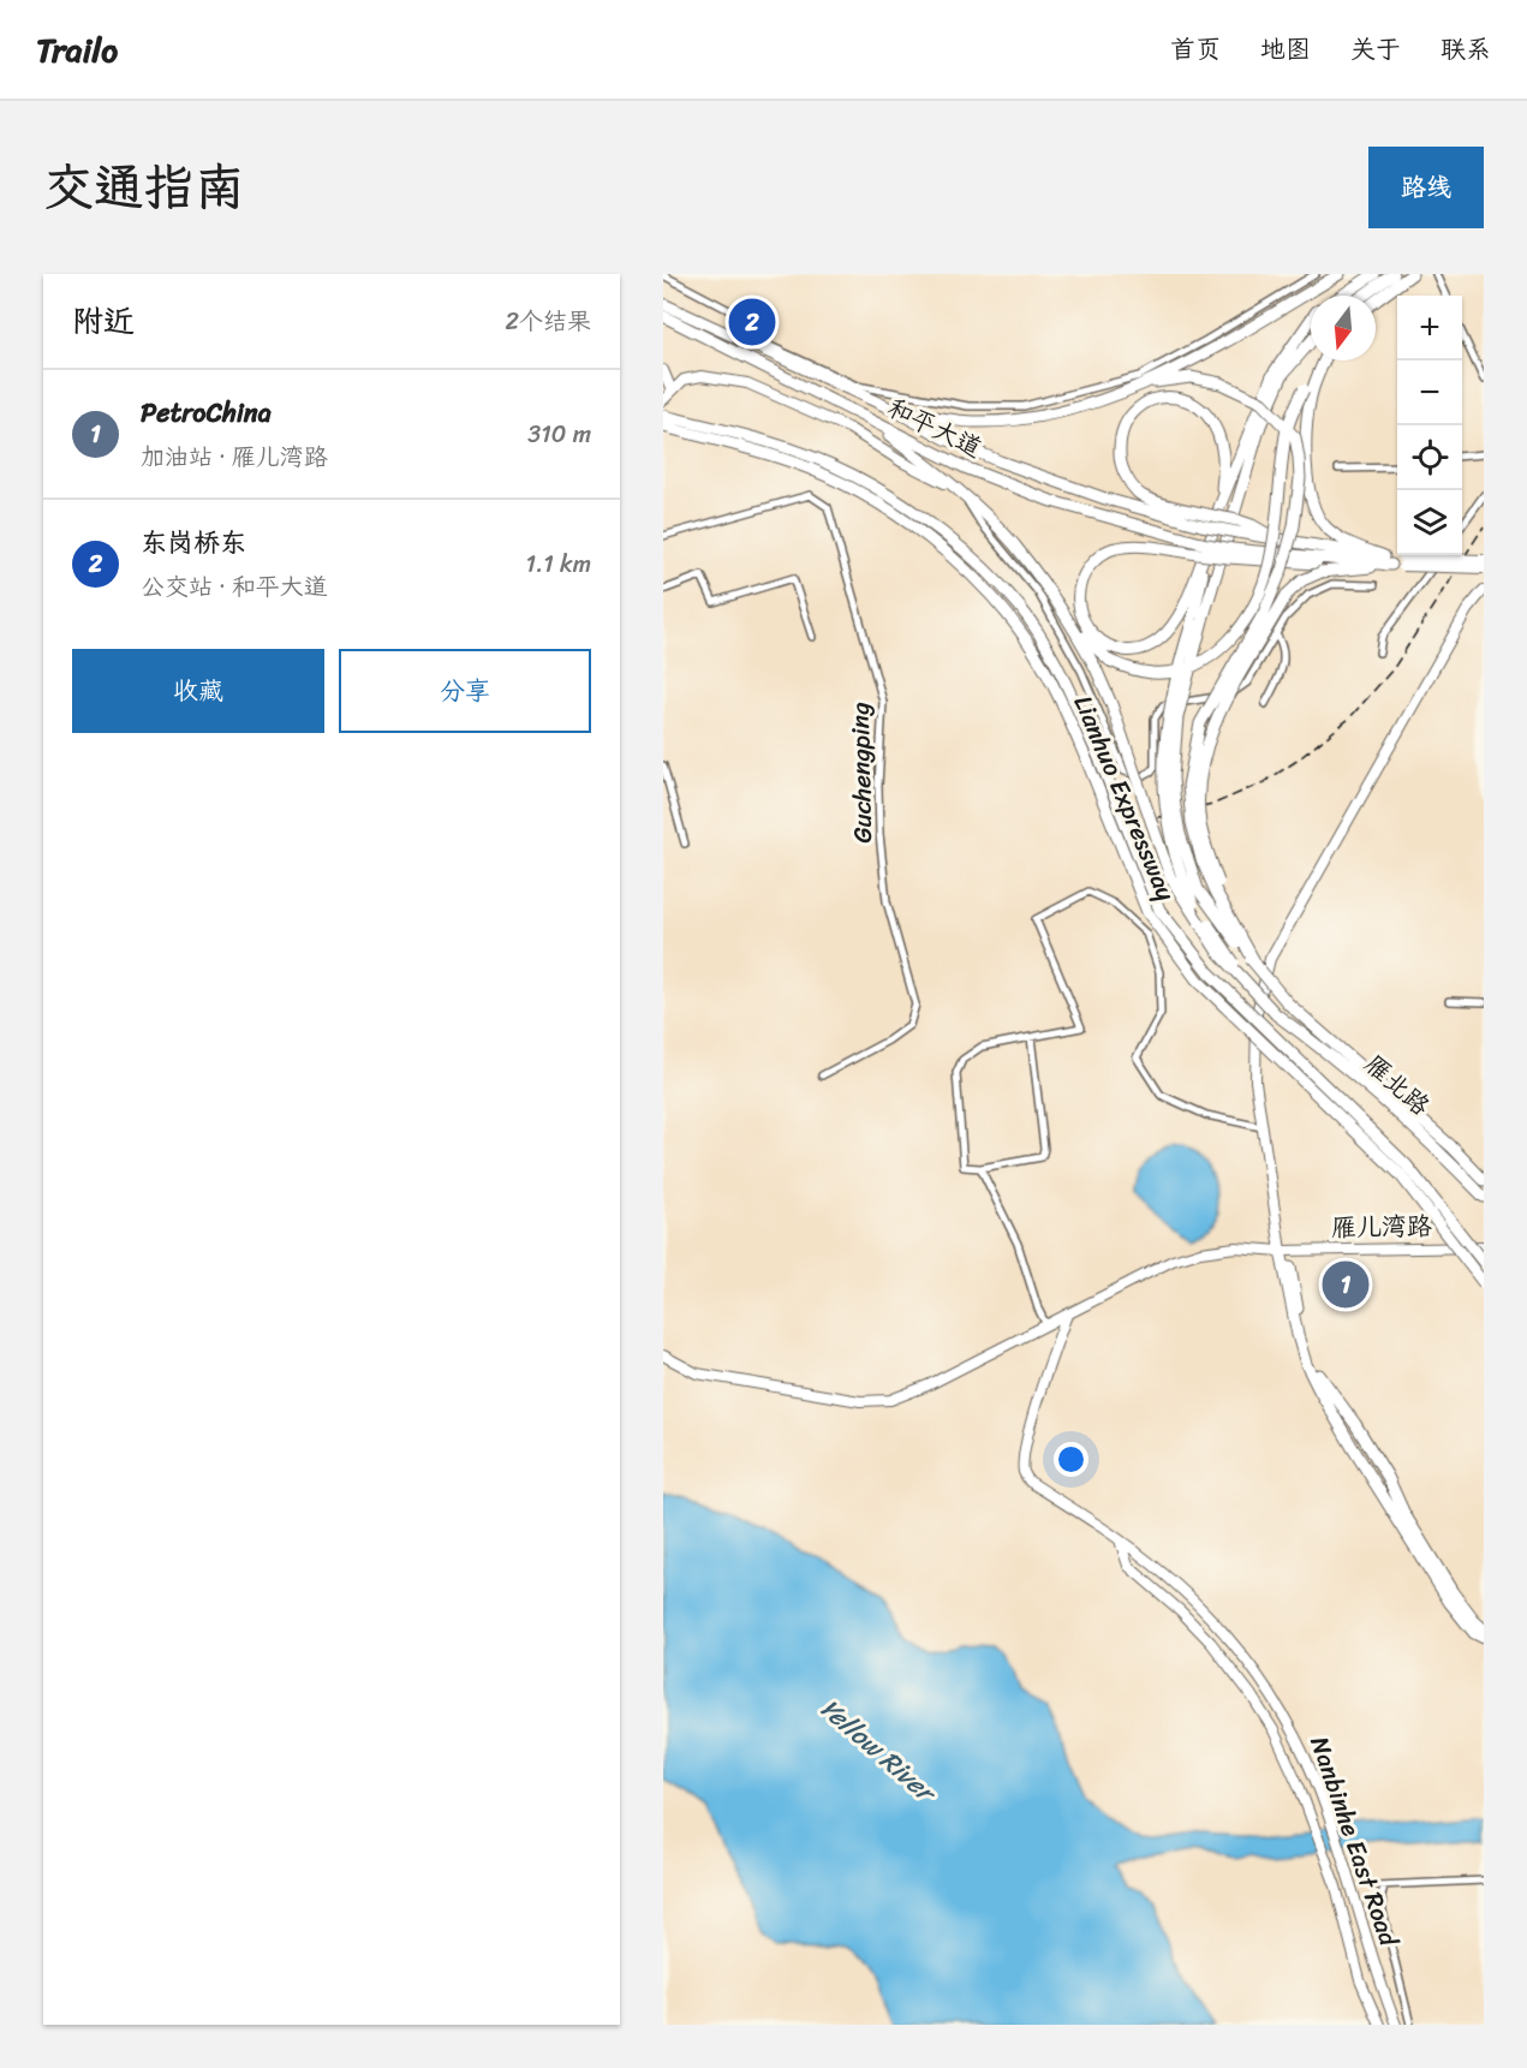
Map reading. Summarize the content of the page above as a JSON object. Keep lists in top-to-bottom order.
{
  "streets": {
    "highway": ["和平大道", "Lianhuo Expressway", "雁北路"],
    "main road": ["雁儿湾路", "Nanbinhe East Road"],
    "street": ["Guchengping"]
  },
  "crossings": [
    ["雁儿湾路", "Nanbinhe East Road"]
  ],
  "water": ["Yellow River"],
  "north": "bottom",
  "page": {
    "header": "Trailo",
    "nav": [
      "首页",
      "地图",
      "关于",
      "联系"
    ],
    "title": "交通指南",
    "buttons": [
      "路线",
      ["收藏", "分享"]
    ],
    "heading": ["附近", "2个结果"],
    "map_buttons": ["+", "−"],
    "pins": ["2", "1"],
    "list": [
      {
        "mark": "1",
        "name": "PetroChina",
        "note": "加油站 · 雁儿湾路",
        "value": "310 m"
      },
      {
        "mark": "2",
        "name": "东岗桥东",
        "note": "公交站 · 和平大道",
        "value": "1.1 km"
      }
    ]
  }
}
